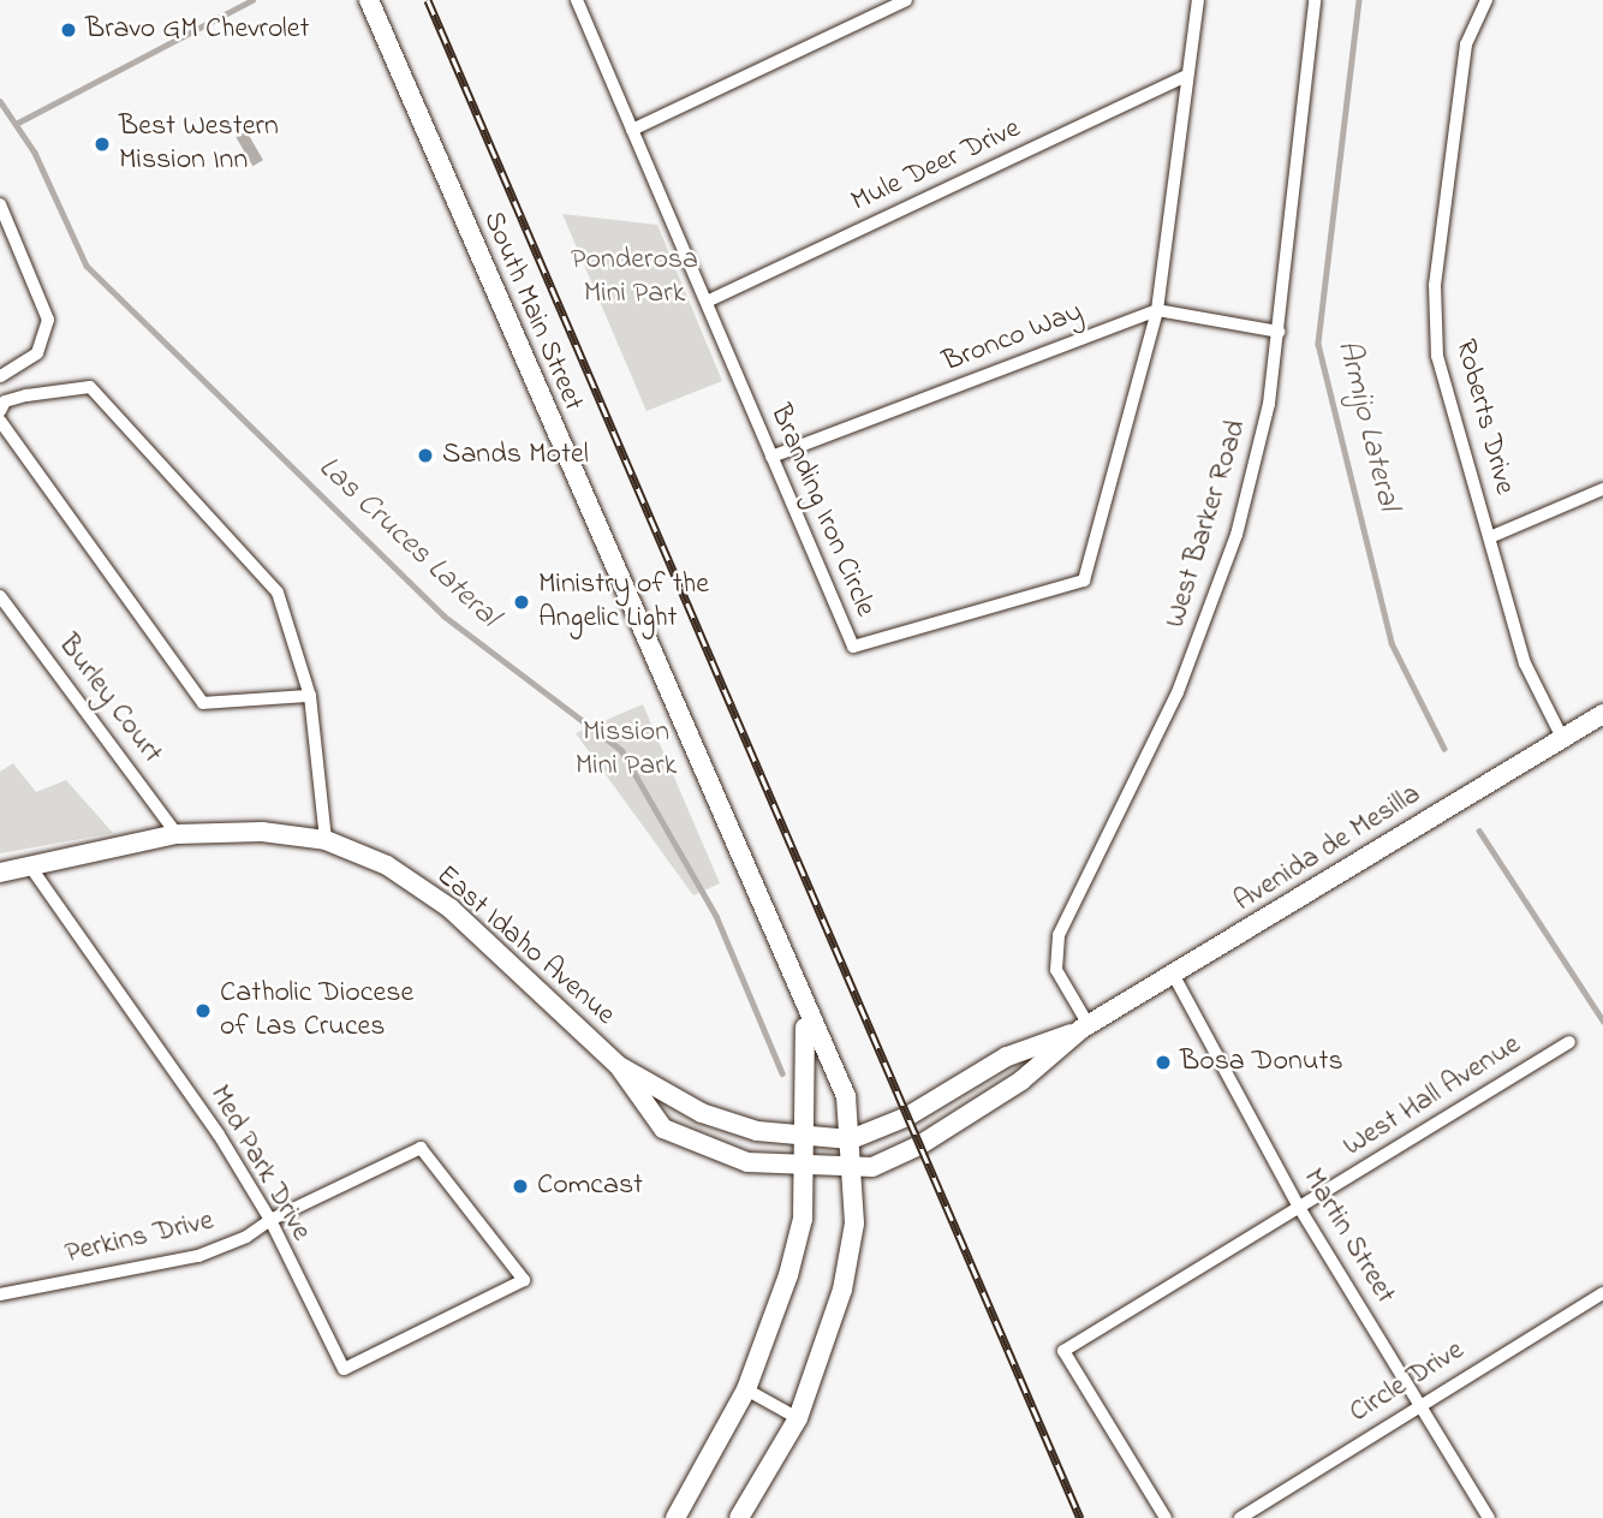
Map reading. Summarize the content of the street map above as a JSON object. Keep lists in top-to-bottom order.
{
  "streets": {
    "main road": ["South Main Street", "Avenida de Mesilla", "East Idaho Avenue"],
    "street": [
      "Mule Deer Drive",
      "Bronco Way",
      "Roberts Drive",
      "Branding Iron Circle",
      "West Barker Road",
      "Burley Court",
      "West Hall Avenue",
      "Med Park Drive",
      "Martin Street",
      "Perkins Drive",
      "Circle Drive"
    ]
  },
  "crossings": [
    ["Mule Deer Drive", "Branding Iron Circle"],
    ["South Main Street", "Avenida de Mesilla"],
    ["South Main Street", "East Idaho Avenue"],
    ["Bronco Way", "Branding Iron Circle"],
    ["Roberts Drive", "Avenida de Mesilla"],
    ["West Barker Road", "Avenida de Mesilla"],
    ["Burley Court", "East Idaho Avenue"],
    ["Avenida de Mesilla", "East Idaho Avenue"],
    ["Avenida de Mesilla", "Martin Street"],
    ["East Idaho Avenue", "Med Park Drive"],
    ["West Hall Avenue", "Martin Street"],
    ["Med Park Drive", "Perkins Drive"],
    ["Martin Street", "Circle Drive"]
  ],
  "water": ["Armijo Lateral", "Las Cruces Lateral"],
  "parks": ["Ponderosa Mini Park", "Mission Mini Park"],
  "places": [
    "Bravo GM Chevrolet",
    "Best Western Mission Inn",
    "Sands Motel",
    "Ministry of the Angelic Light",
    "Catholic Diocese of Las Cruces",
    "Bosa Donuts",
    "Comcast"
  ]
}
